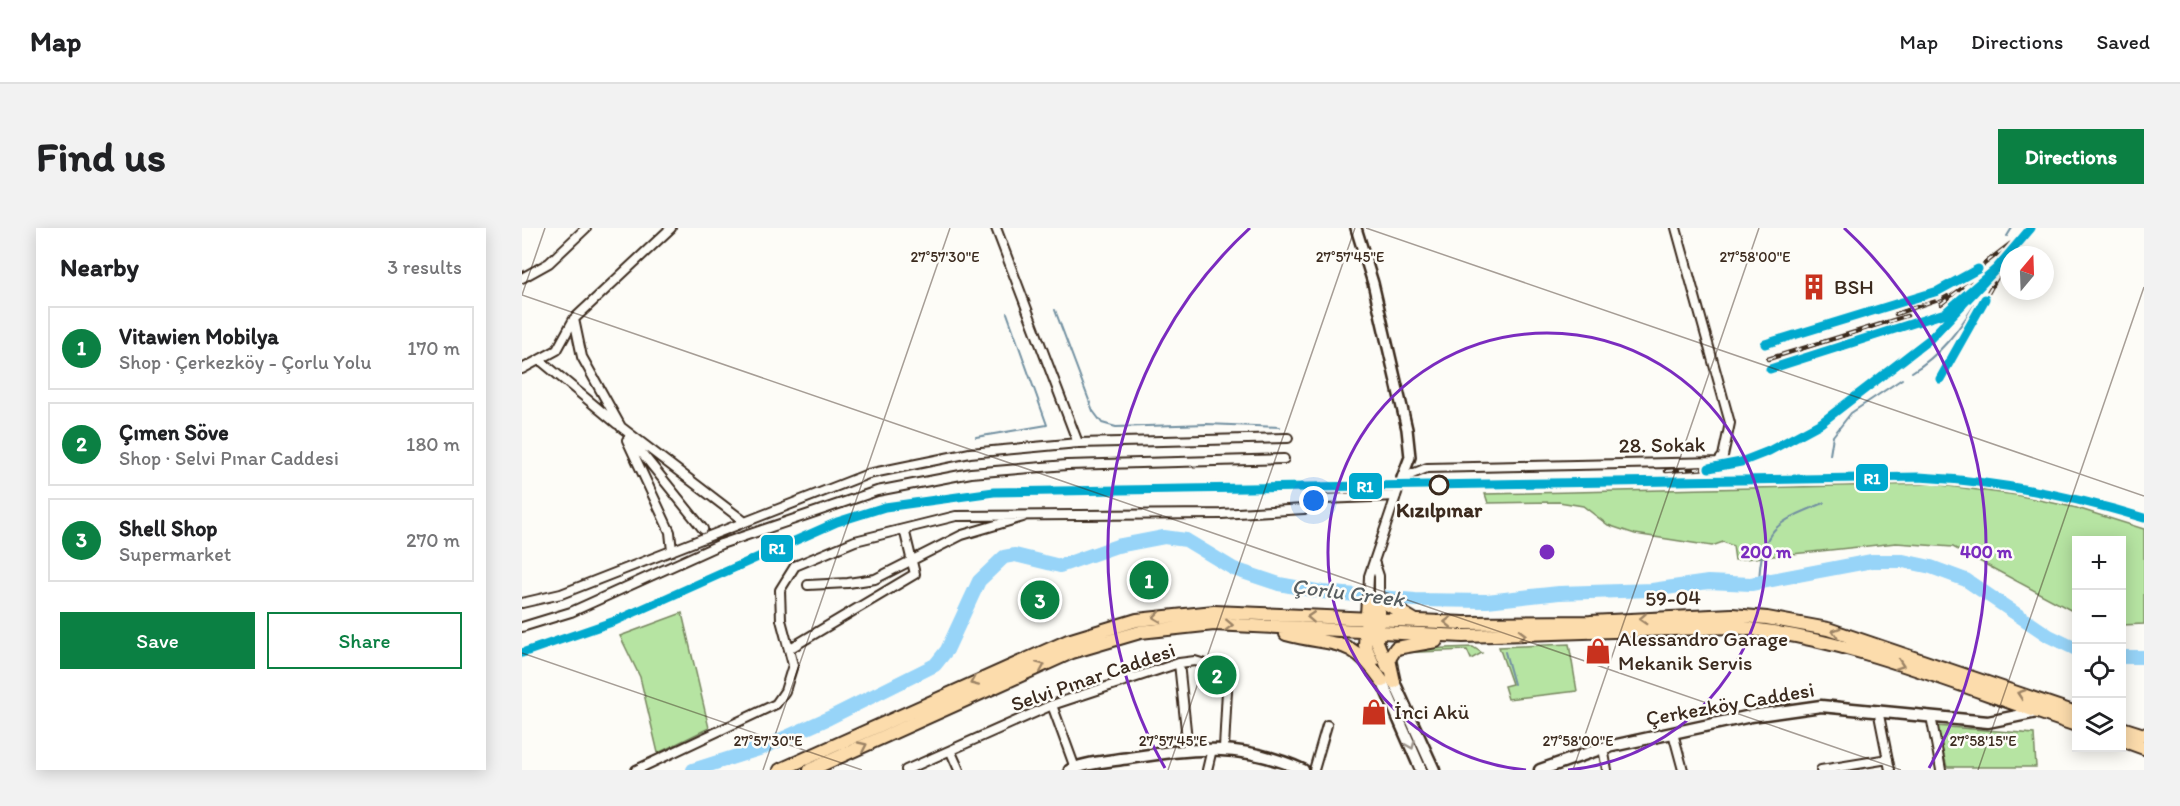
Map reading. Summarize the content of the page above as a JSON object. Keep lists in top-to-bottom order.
{
  "streets": {
    "main road": ["59-04", "Çerkezköy Caddesi"],
    "street": ["28. Sokak", "Selvi Pınar Caddesi"]
  },
  "crossings": [
    ["59-04", "Çerkezköy Caddesi"]
  ],
  "water": ["Çorlu Creek"],
  "places": {
    "building": ["BSH"],
    "other": ["Kızılpınar"],
    "shop": ["Alessandro Garage Mekanik Servis", "İnci Akü"]
  },
  "lines": ["transit line R1"],
  "north": "top",
  "page": {
    "header": "Map",
    "nav": ["Map", "Directions", "Saved"],
    "buttons": [
      "Directions",
      ["Save", "Share"]
    ],
    "title": "Find us",
    "heading": ["Nearby", "3 results"],
    "list": [
      {
        "mark": "1",
        "name": "Vitawien Mobilya",
        "note": "Shop · Çerkezköy - Çorlu Yolu",
        "value": "170 m"
      },
      {
        "mark": "2",
        "name": "Çımen Söve",
        "note": "Shop · Selvi Pınar Caddesi",
        "value": "180 m"
      },
      {
        "mark": "3",
        "name": "Shell Shop",
        "note": "Supermarket",
        "value": "270 m"
      }
    ],
    "map_buttons": ["+", "−"],
    "pins": ["1", "3", "2"]
  },
  "coordinates": [
    "27°57'30\"E",
    "27°57'45\"E",
    "27°58'00\"E",
    "27°58'15\"E"
  ],
  "rings": ["200 m", "400 m"]
}
